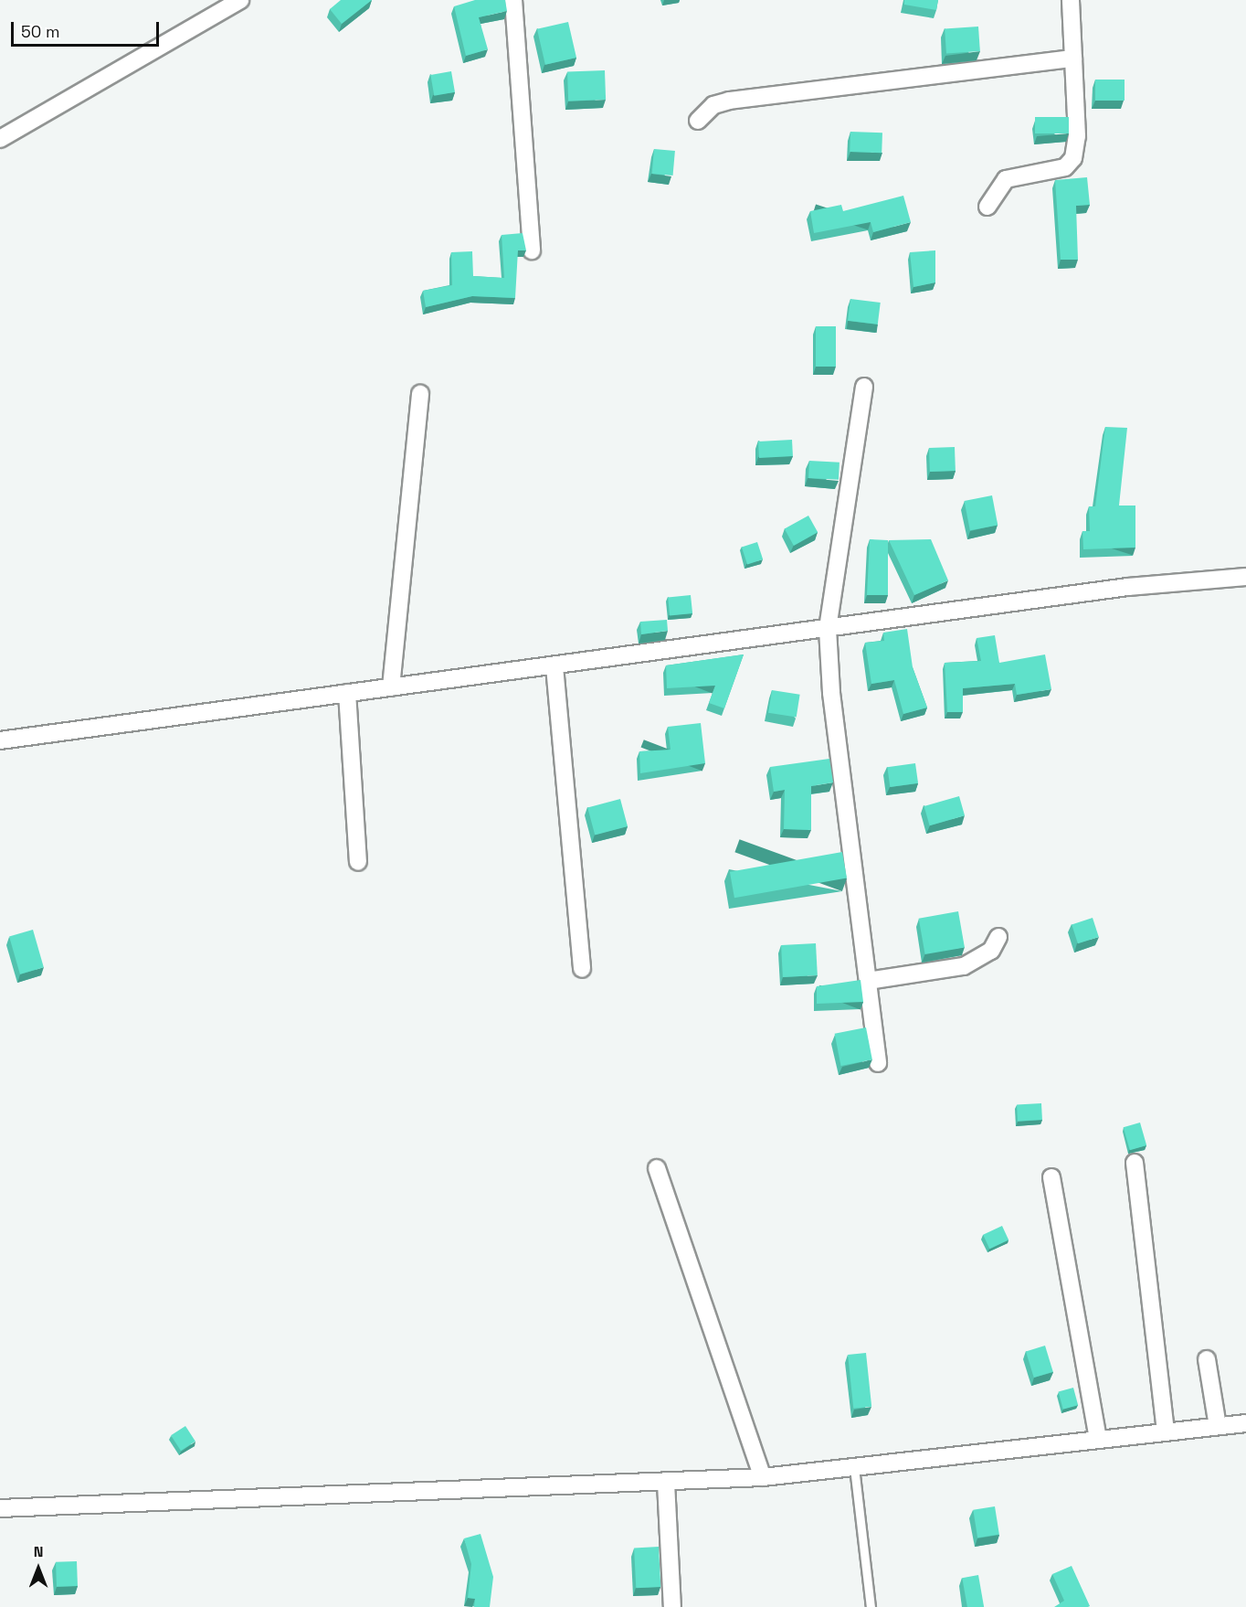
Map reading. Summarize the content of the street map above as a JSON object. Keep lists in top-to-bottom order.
{
  "scale_bar": "50 m",
  "north": "top"
}
